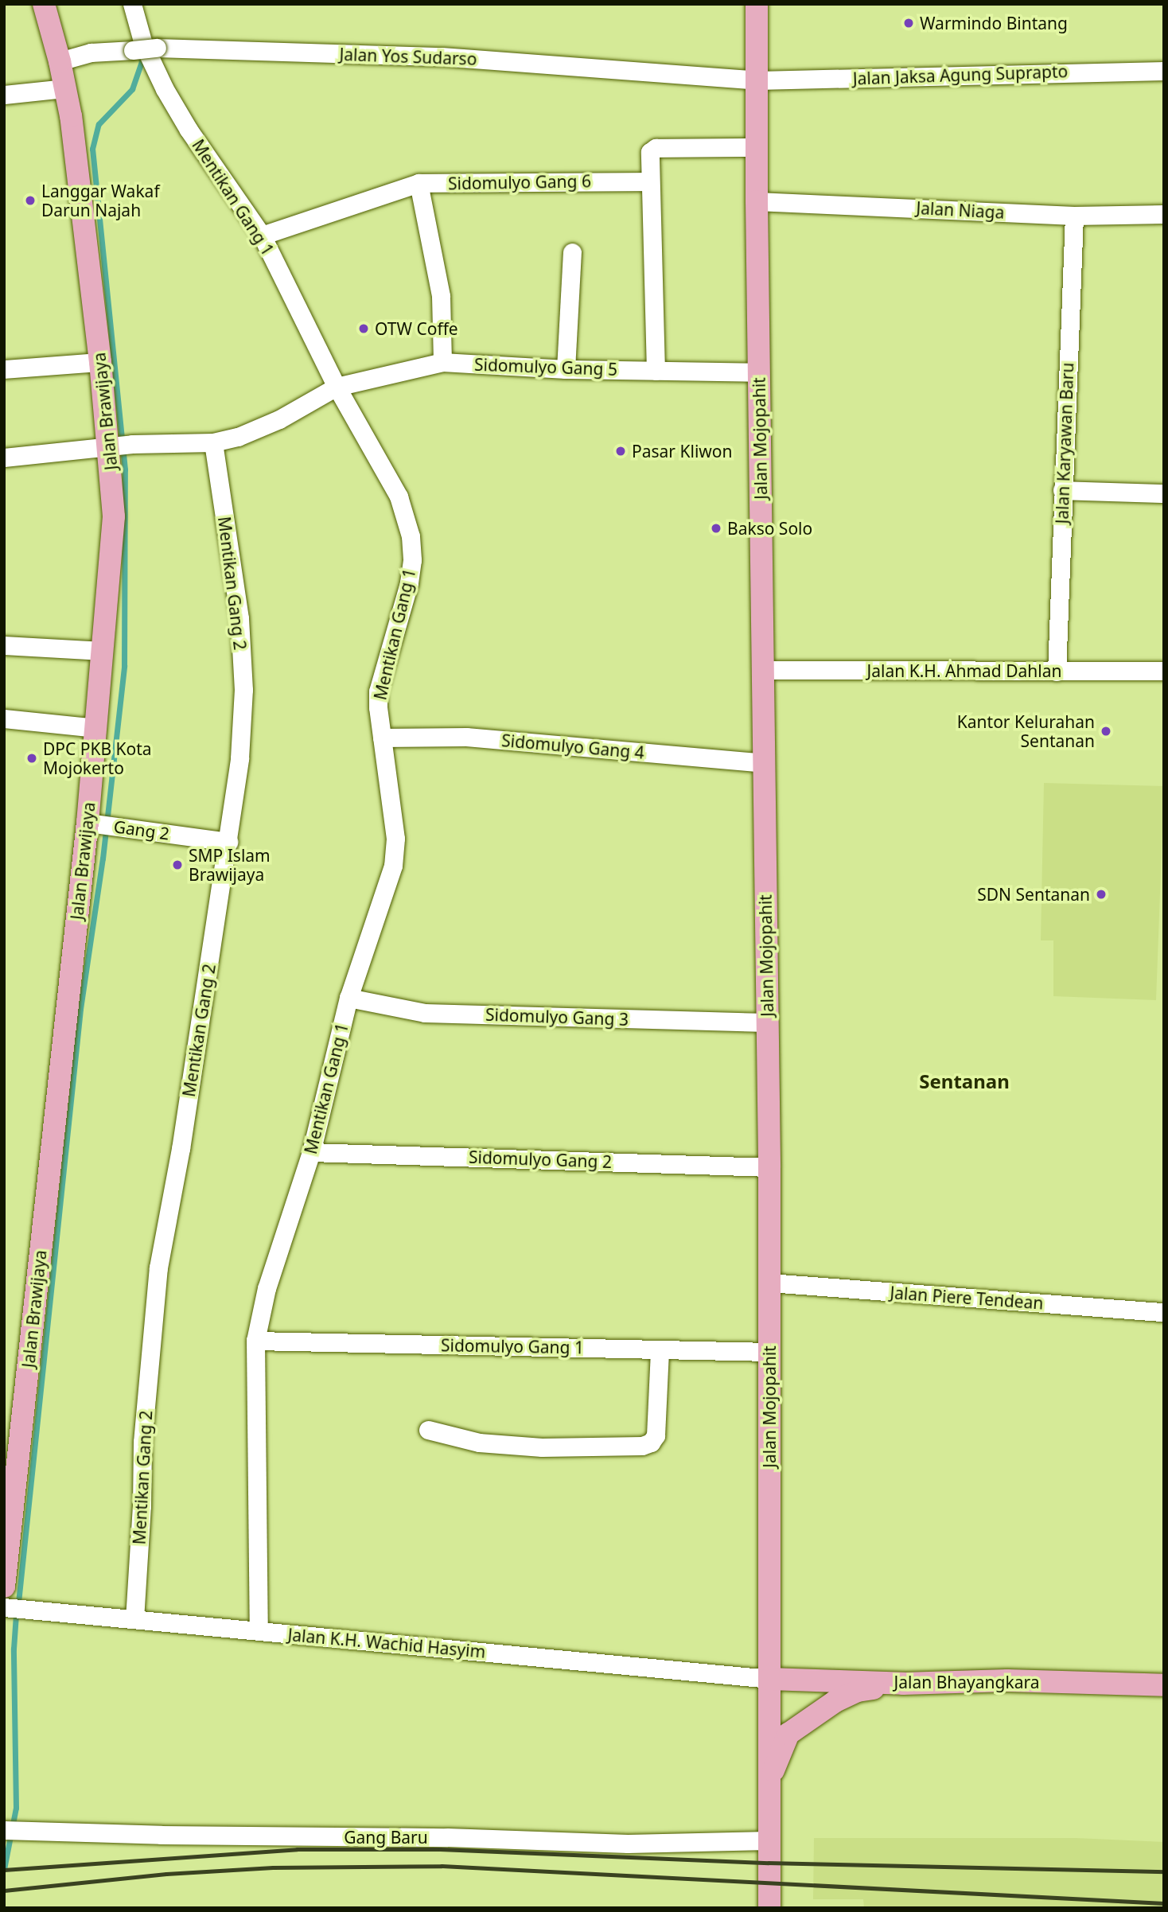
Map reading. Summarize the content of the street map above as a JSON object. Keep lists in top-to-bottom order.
{
  "streets": {
    "main road": ["Jalan Brawijaya", "Jalan Mojopahit", "Jalan Bhayangkara"],
    "street": [
      "Jalan Yos Sudarso",
      "Jalan Jaksa Agung Suprapto",
      "Sidomulyo Gang 6",
      "Mentikan Gang 1",
      "Jalan Niaga",
      "Sidomulyo Gang 5",
      "Jalan Karyawan Baru",
      "Mentikan Gang 2",
      "Jalan K.H. Ahmad Dahlan",
      "Sidomulyo Gang 4",
      "Gang 2",
      "Sidomulyo Gang 3",
      "Sidomulyo Gang 2",
      "Jalan Piere Tendean",
      "Sidomulyo Gang 1",
      "Jalan K.H. Wachid Hasyim",
      "Gang Baru"
    ]
  },
  "crossings": [
    ["Jalan Yos Sudarso", "Jalan Jaksa Agung Suprapto"],
    ["Jalan Yos Sudarso", "Mentikan Gang 1"],
    ["Jalan Yos Sudarso", "Jalan Brawijaya"],
    ["Jalan Yos Sudarso", "Jalan Mojopahit"],
    ["Jalan Jaksa Agung Suprapto", "Jalan Mojopahit"],
    ["Sidomulyo Gang 6", "Mentikan Gang 1"],
    ["Mentikan Gang 1", "Sidomulyo Gang 5"],
    ["Mentikan Gang 1", "Sidomulyo Gang 4"],
    ["Mentikan Gang 1", "Sidomulyo Gang 3"],
    ["Mentikan Gang 1", "Sidomulyo Gang 2"],
    ["Mentikan Gang 1", "Sidomulyo Gang 1"],
    ["Mentikan Gang 1", "Jalan K.H. Wachid Hasyim"],
    ["Jalan Niaga", "Jalan Mojopahit"],
    ["Jalan Niaga", "Jalan Karyawan Baru"],
    ["Sidomulyo Gang 5", "Jalan Brawijaya"],
    ["Sidomulyo Gang 5", "Jalan Mojopahit"],
    ["Sidomulyo Gang 5", "Mentikan Gang 2"],
    ["Jalan Brawijaya", "Gang 2"],
    ["Jalan Mojopahit", "Jalan K.H. Ahmad Dahlan"],
    ["Jalan Mojopahit", "Sidomulyo Gang 4"],
    ["Jalan Mojopahit", "Sidomulyo Gang 3"],
    ["Jalan Mojopahit", "Sidomulyo Gang 2"],
    ["Jalan Mojopahit", "Jalan Piere Tendean"],
    ["Jalan Mojopahit", "Sidomulyo Gang 1"],
    ["Jalan Mojopahit", "Jalan K.H. Wachid Hasyim"],
    ["Jalan Mojopahit", "Jalan Bhayangkara"],
    ["Jalan Mojopahit", "Gang Baru"],
    ["Jalan Karyawan Baru", "Jalan K.H. Ahmad Dahlan"],
    ["Mentikan Gang 2", "Gang 2"],
    ["Mentikan Gang 2", "Jalan K.H. Wachid Hasyim"],
    ["Jalan K.H. Wachid Hasyim", "Jalan Bhayangkara"]
  ],
  "districts": ["Sentanan"],
  "places": [
    "Warmindo Bintang",
    "Langgar Wakaf Darun Najah",
    "OTW Coffe",
    "Pasar Kliwon",
    "Bakso Solo",
    "Kantor Kelurahan Sentanan",
    "DPC PKB Kota Mojokerto",
    "SMP Islam Brawijaya",
    "SDN Sentanan"
  ]
}
